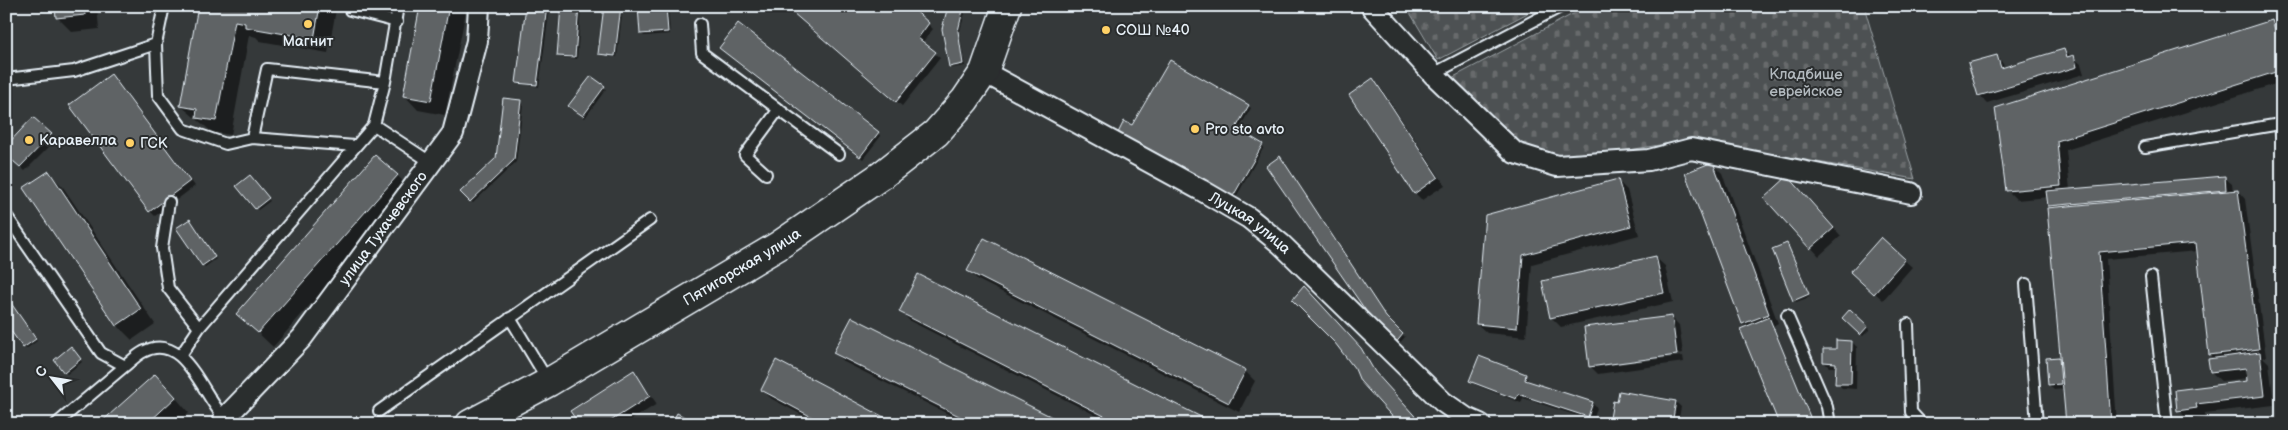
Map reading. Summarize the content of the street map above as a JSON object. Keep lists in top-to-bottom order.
{
  "streets": {
    "main road": ["Пятигорская улица"],
    "street": ["Луцкая улица", "улица Тухачевского"]
  },
  "crossings": [
    ["Луцкая улица", "Пятигорская улица"]
  ],
  "parks": ["Кладбище еврейское"],
  "places": [
    "Магнит",
    "СОШ №40",
    "Pro sto avto",
    "Каравелла",
    "ГСК"
  ],
  "north": "top left"
}
